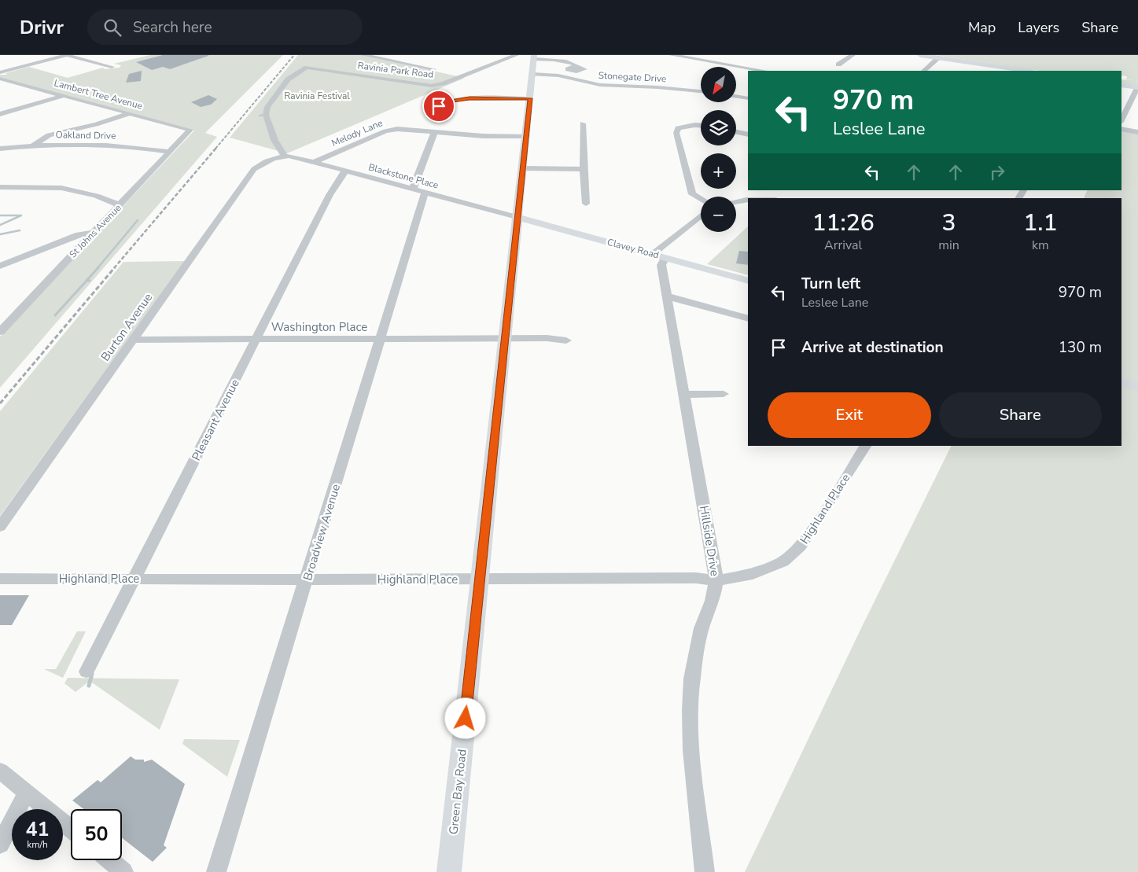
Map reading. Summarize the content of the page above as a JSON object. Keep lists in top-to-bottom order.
{
  "streets": {
    "main road": ["Clavey Road", "Green Bay Road"],
    "street": [
      "Ravinia Park Road",
      "Stonegate Drive",
      "Lambert Tree Avenue",
      "Melody Lane",
      "Oakland Drive",
      "Blackstone Place",
      "St Johns Avenue",
      "Burton Avenue",
      "Washington Place",
      "Pleasant Avenue",
      "Highland Place",
      "Broadview Avenue",
      "Hillside Drive"
    ]
  },
  "crossings": [
    ["Ravinia Park Road", "Blackstone Place"],
    ["Ravinia Park Road", "Burton Avenue"],
    ["Stonegate Drive", "Green Bay Road"],
    ["Lambert Tree Avenue", "St Johns Avenue"],
    ["Melody Lane", "Blackstone Place"],
    ["Melody Lane", "Green Bay Road"],
    ["Oakland Drive", "St Johns Avenue"],
    ["Blackstone Place", "Clavey Road"],
    ["Blackstone Place", "Burton Avenue"],
    ["Blackstone Place", "Pleasant Avenue"],
    ["Blackstone Place", "Broadview Avenue"],
    ["Blackstone Place", "Green Bay Road"],
    ["Clavey Road", "Hillside Drive"],
    ["Clavey Road", "Green Bay Road"],
    ["Burton Avenue", "Washington Place"],
    ["Washington Place", "Pleasant Avenue"],
    ["Washington Place", "Broadview Avenue"],
    ["Washington Place", "Green Bay Road"],
    ["Pleasant Avenue", "Highland Place"],
    ["Highland Place", "Broadview Avenue"],
    ["Highland Place", "Hillside Drive"],
    ["Highland Place", "Green Bay Road"]
  ],
  "parks": ["Ravinia Festival"],
  "north": "bottom left",
  "page": {
    "header": "Drivr",
    "search": "Search here",
    "nav": ["Map", "Layers", "Share"],
    "map_buttons": ["+", "−"],
    "turn": ["970 m", "Leslee Lane"],
    "eta": [
      "11:26",
      "Arrival",
      "3",
      "min",
      "1.1",
      "km"
    ],
    "list": [
      {
        "name": "Turn left",
        "note": "Leslee Lane",
        "value": "970 m"
      },
      {
        "name": "Arrive at destination",
        "value": "130 m"
      }
    ],
    "buttons": ["Exit", "Share"],
    "speed": "41 km/h",
    "limit": "50"
  }
}
